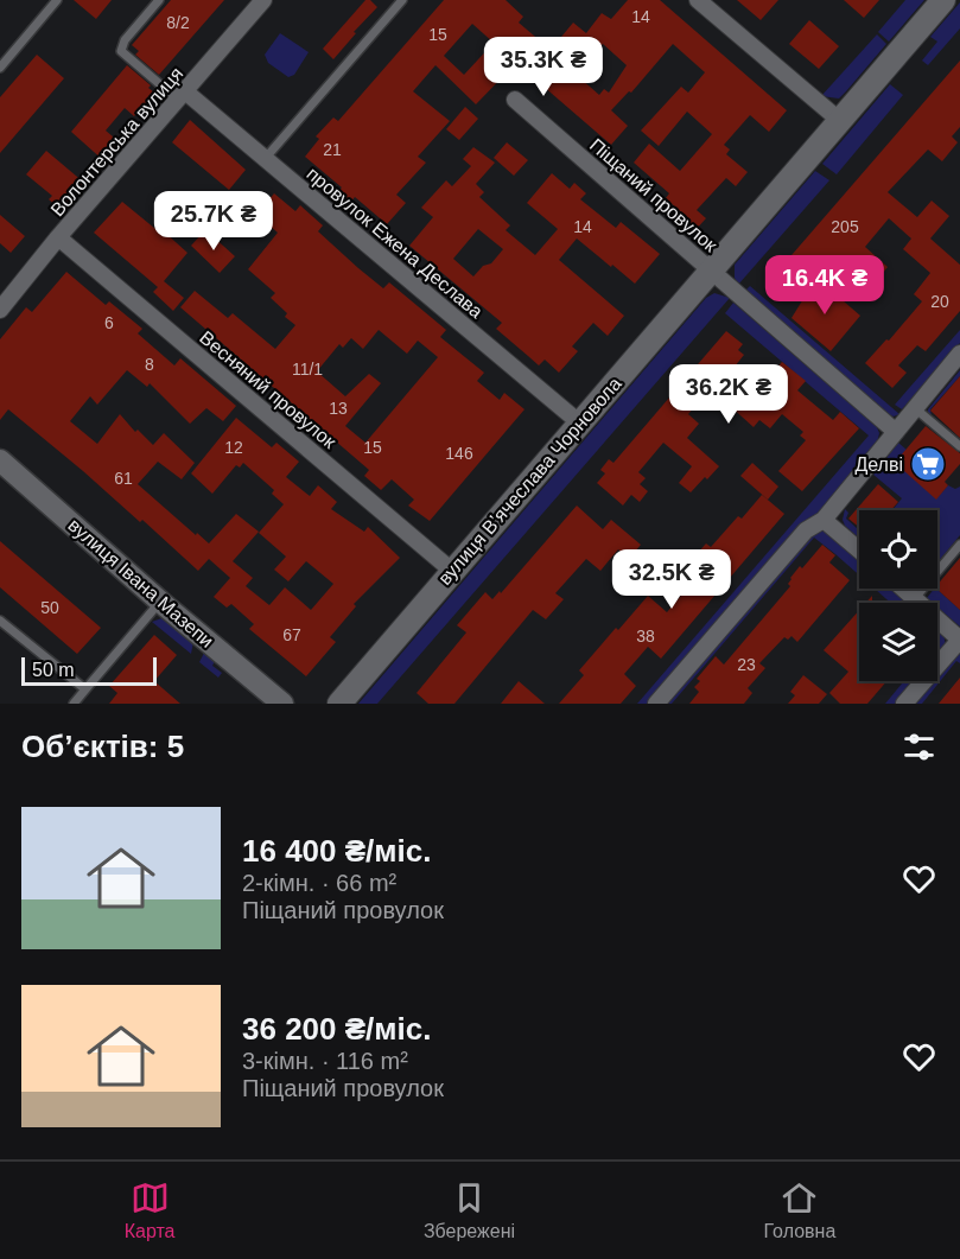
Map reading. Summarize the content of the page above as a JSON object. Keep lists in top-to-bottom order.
{
  "streets": {
    "main road": ["вулиця Вʼячеслава Чорновола"],
    "street": [
      "Волонтерська вулиця",
      "Піщаний провулок",
      "провулок Ежена Деслава",
      "Весняний провулок",
      "вулиця Івана Мазепи"
    ]
  },
  "crossings": [
    ["Волонтерська вулиця", "провулок Ежена Деслава"],
    ["Волонтерська вулиця", "Весняний провулок"],
    ["Піщаний провулок", "вулиця Вʼячеслава Чорновола"],
    ["провулок Ежена Деслава", "вулиця Вʼячеслава Чорновола"],
    ["Весняний провулок", "вулиця Вʼячеслава Чорновола"]
  ],
  "places": {
    "supermarket": ["Делві"]
  },
  "house_numbers": [
    "14",
    "8/2",
    "15",
    "21",
    "14",
    "205",
    "20",
    "6",
    "8",
    "11/1",
    "13",
    "12",
    "15",
    "146",
    "61",
    "50",
    "67",
    "38",
    "23"
  ],
  "scale_bar": "50 m",
  "page": {
    "price": [
      "35.3K ₴",
      "25.7K ₴",
      "16.4K ₴",
      "36.2K ₴",
      "32.5K ₴"
    ],
    "scale": "50 m",
    "heading": "Об’єктів: 5",
    "list": [
      {
        "name": "16 400 ₴/міс.",
        "note": "2-кімн. · 66 m² · Піщаний провулок"
      },
      {
        "name": "36 200 ₴/міс.",
        "note": "3-кімн. · 116 m² · Піщаний провулок"
      }
    ],
    "tabs": ["Карта", "Збережені", "Головна"]
  }
}
